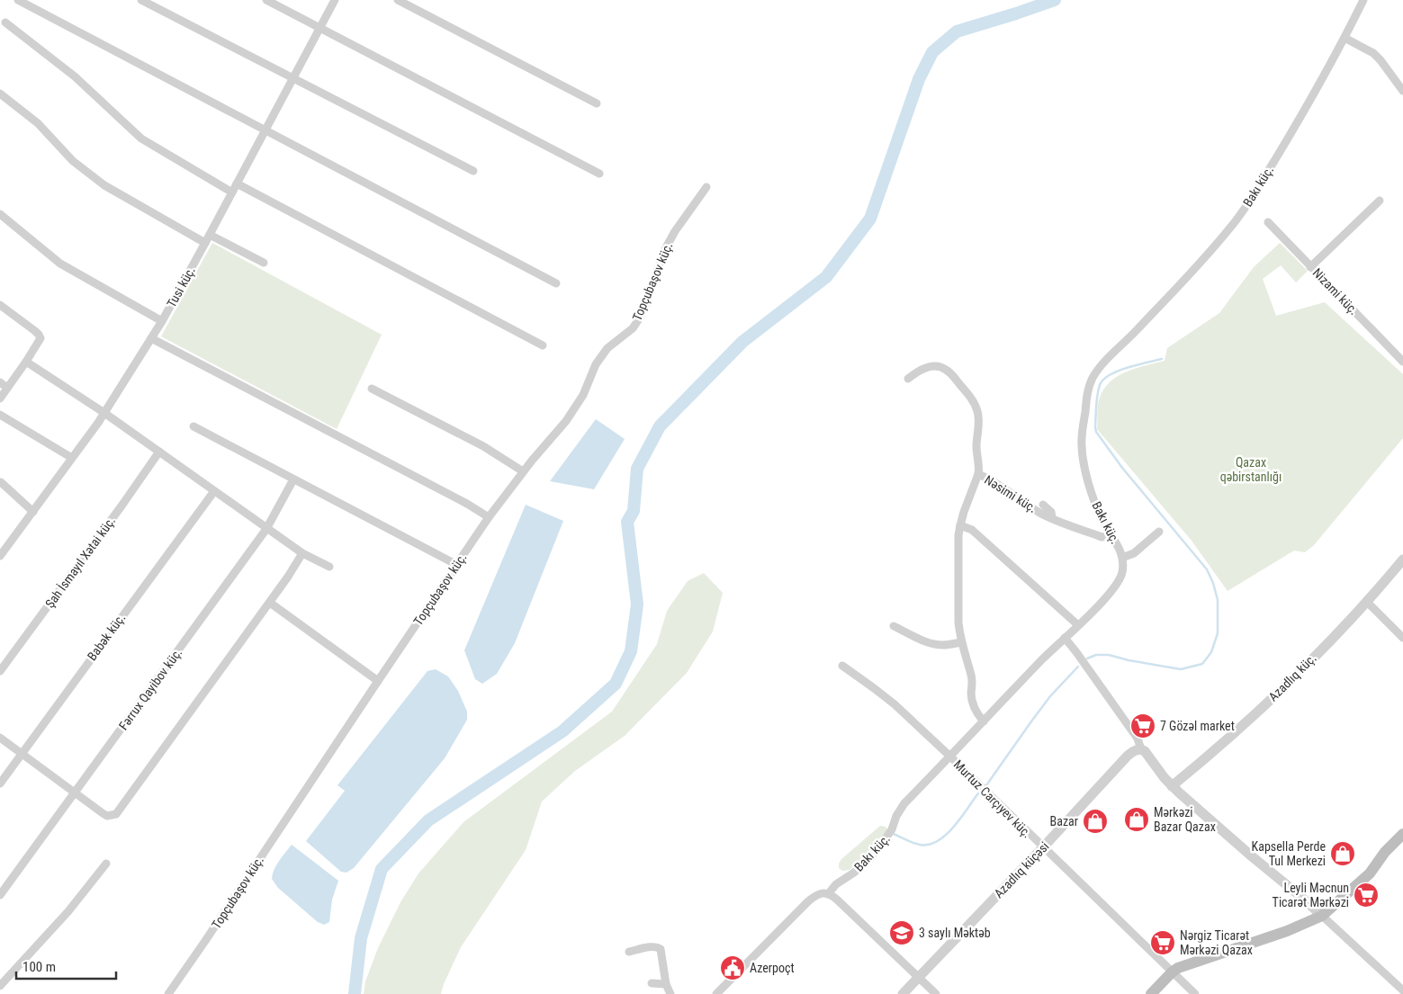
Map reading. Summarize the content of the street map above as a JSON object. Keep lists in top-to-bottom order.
{
  "streets": {
    "street": [
      "Bakı küç.",
      "Topçubaşov küç.",
      "Tusi küç.",
      "Nizami küç.",
      "Nəsimi küç.",
      "Şah İsmayıl Xətai küç.",
      "Babək küç.",
      "Azadlıq küç.",
      "Fərrux Qayibov küç.",
      "Murtuz Carçıyev küç.",
      "Azadlıq küçəsi"
    ]
  },
  "crossings": [
    ["Bakı küç.", "Nəsimi küç."],
    ["Bakı küç.", "Murtuz Carçıyev küç."],
    ["Murtuz Carçıyev küç.", "Azadlıq küçəsi"]
  ],
  "parks": ["Qazax qəbirstanlığı"],
  "places": {
    "supermarket": ["7 Gözəl market", "Leyli Məcnun Ticarət Mərkəzi", "Nərgiz Ticarət Mərkəzi Qazax"],
    "shop": ["Mərkəzi Bazar Qazax", "Bazar", "Kapsella Perde Tul Merkezi"],
    "school or university": ["3 saylı Məktəb"],
    "public building": ["Azerpoçt"]
  },
  "scale_bar": "100 m"
}
